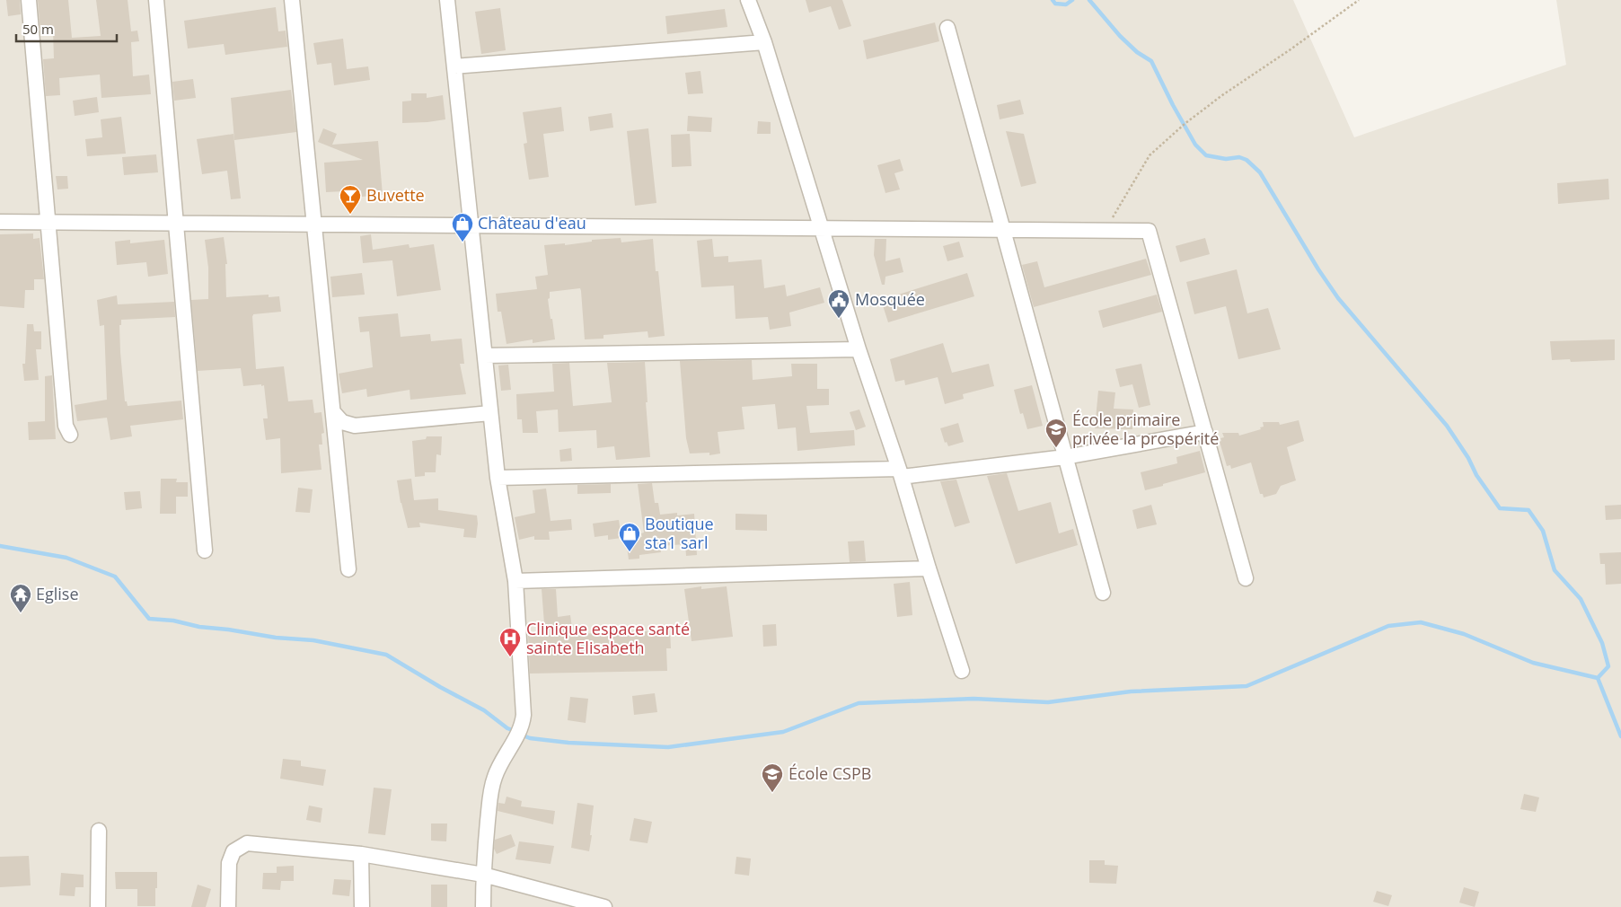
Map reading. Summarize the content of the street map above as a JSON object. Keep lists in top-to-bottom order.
{
  "places": {
    "bar": ["Buvette"],
    "shop": ["Château d'eau", "Boutique sta1 sarl"],
    "public building": ["Mosquée"],
    "school or university": ["École primaire privée la prospérité", "École CSPB"],
    "temple": ["Eglise"],
    "hospital": ["Clinique espace santé sainte Elisabeth"]
  },
  "scale_bar": "50 m"
}
